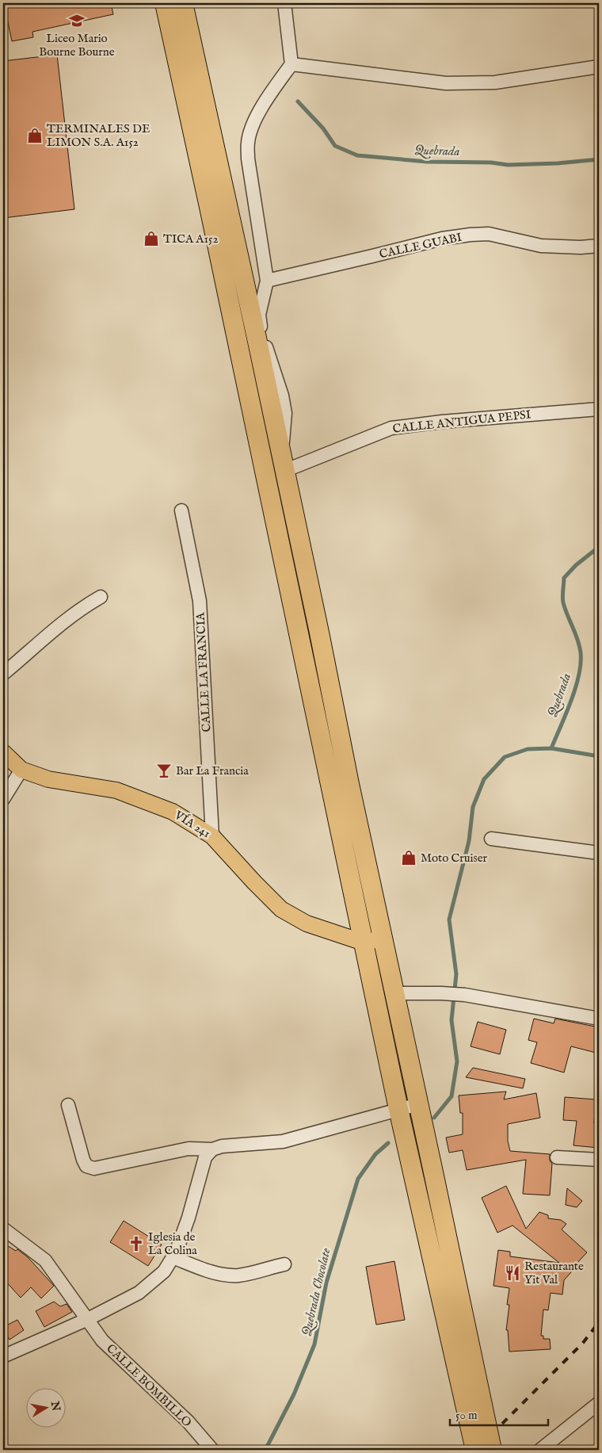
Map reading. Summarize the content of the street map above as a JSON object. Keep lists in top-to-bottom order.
{
  "streets": {
    "main road": ["VÍA 241"],
    "street": [
      "CALLE GUABI",
      "CALLE ANTIGUA PEPSI",
      "CALLE LA FRANCIA",
      "CALLE BOMBILLO"
    ]
  },
  "crossings": [
    ["CALLE LA FRANCIA", "VÍA 241"]
  ],
  "water": ["Quebrada", "Quebrada Chocolate"],
  "places": {
    "school or university": ["Liceo Mario Bourne Bourne"],
    "shop": ["TERMINALES DE LIMON S.A. A152", "TICA A152", "Moto Cruiser"],
    "bar": ["Bar La Francia"],
    "church": ["Iglesia de La Colina"],
    "restaurant": ["Restaurante Yit Val"]
  },
  "scale_bar": "50 m",
  "north": "right"
}
